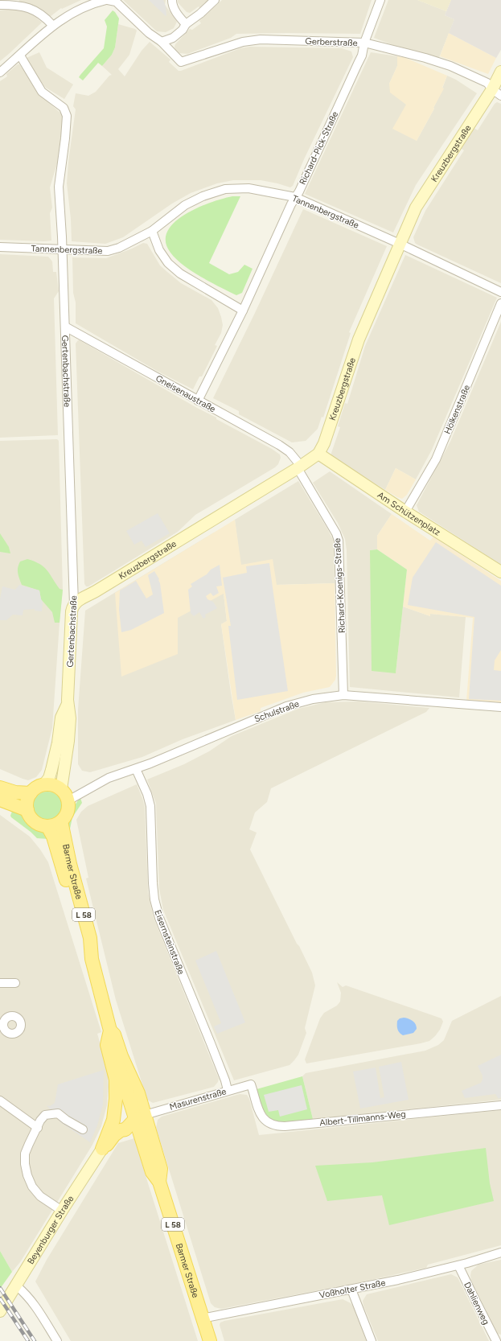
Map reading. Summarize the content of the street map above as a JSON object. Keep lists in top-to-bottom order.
{
  "streets": {
    "main road": [
      "Kreuzbergstraße",
      "Gertenbachstraße",
      "Am Schützenplatz",
      "Barmer Straße",
      "L 58",
      "Beyenburger Straße"
    ],
    "street": [
      "Gerberstraße",
      "Richard-Pick-Straße",
      "Tannenbergstraße",
      "Gneisenaustraße",
      "Hölkenstraße",
      "Richard-Koenigs-Straße",
      "Schulstraße",
      "Eisernsteinstraße",
      "Masurenstraße",
      "Albert-Tillmanns-Weg",
      "Voßholter Straße",
      "Dahlienweg"
    ]
  },
  "crossings": [
    ["Gerberstraße", "Richard-Pick-Straße"],
    ["Gerberstraße", "Kreuzbergstraße"],
    ["Richard-Pick-Straße", "Tannenbergstraße"],
    ["Richard-Pick-Straße", "Gneisenaustraße"],
    ["Kreuzbergstraße", "Tannenbergstraße"],
    ["Kreuzbergstraße", "Gertenbachstraße"],
    ["Kreuzbergstraße", "Gneisenaustraße"],
    ["Kreuzbergstraße", "Am Schützenplatz"],
    ["Kreuzbergstraße", "Richard-Koenigs-Straße"],
    ["Tannenbergstraße", "Gertenbachstraße"],
    ["Gertenbachstraße", "Gneisenaustraße"],
    ["Gertenbachstraße", "Schulstraße"],
    ["Gertenbachstraße", "Barmer Straße"],
    ["Gneisenaustraße", "Richard-Koenigs-Straße"],
    ["Hölkenstraße", "Am Schützenplatz"],
    ["Richard-Koenigs-Straße", "Schulstraße"],
    ["Schulstraße", "Barmer Straße"],
    ["Schulstraße", "Eisernsteinstraße"],
    ["Barmer Straße", "Masurenstraße"],
    ["Barmer Straße", "Voßholter Straße"],
    ["Eisernsteinstraße", "Masurenstraße"],
    ["Masurenstraße", "Albert-Tillmanns-Weg"],
    ["Voßholter Straße", "Dahlienweg"]
  ]
}
